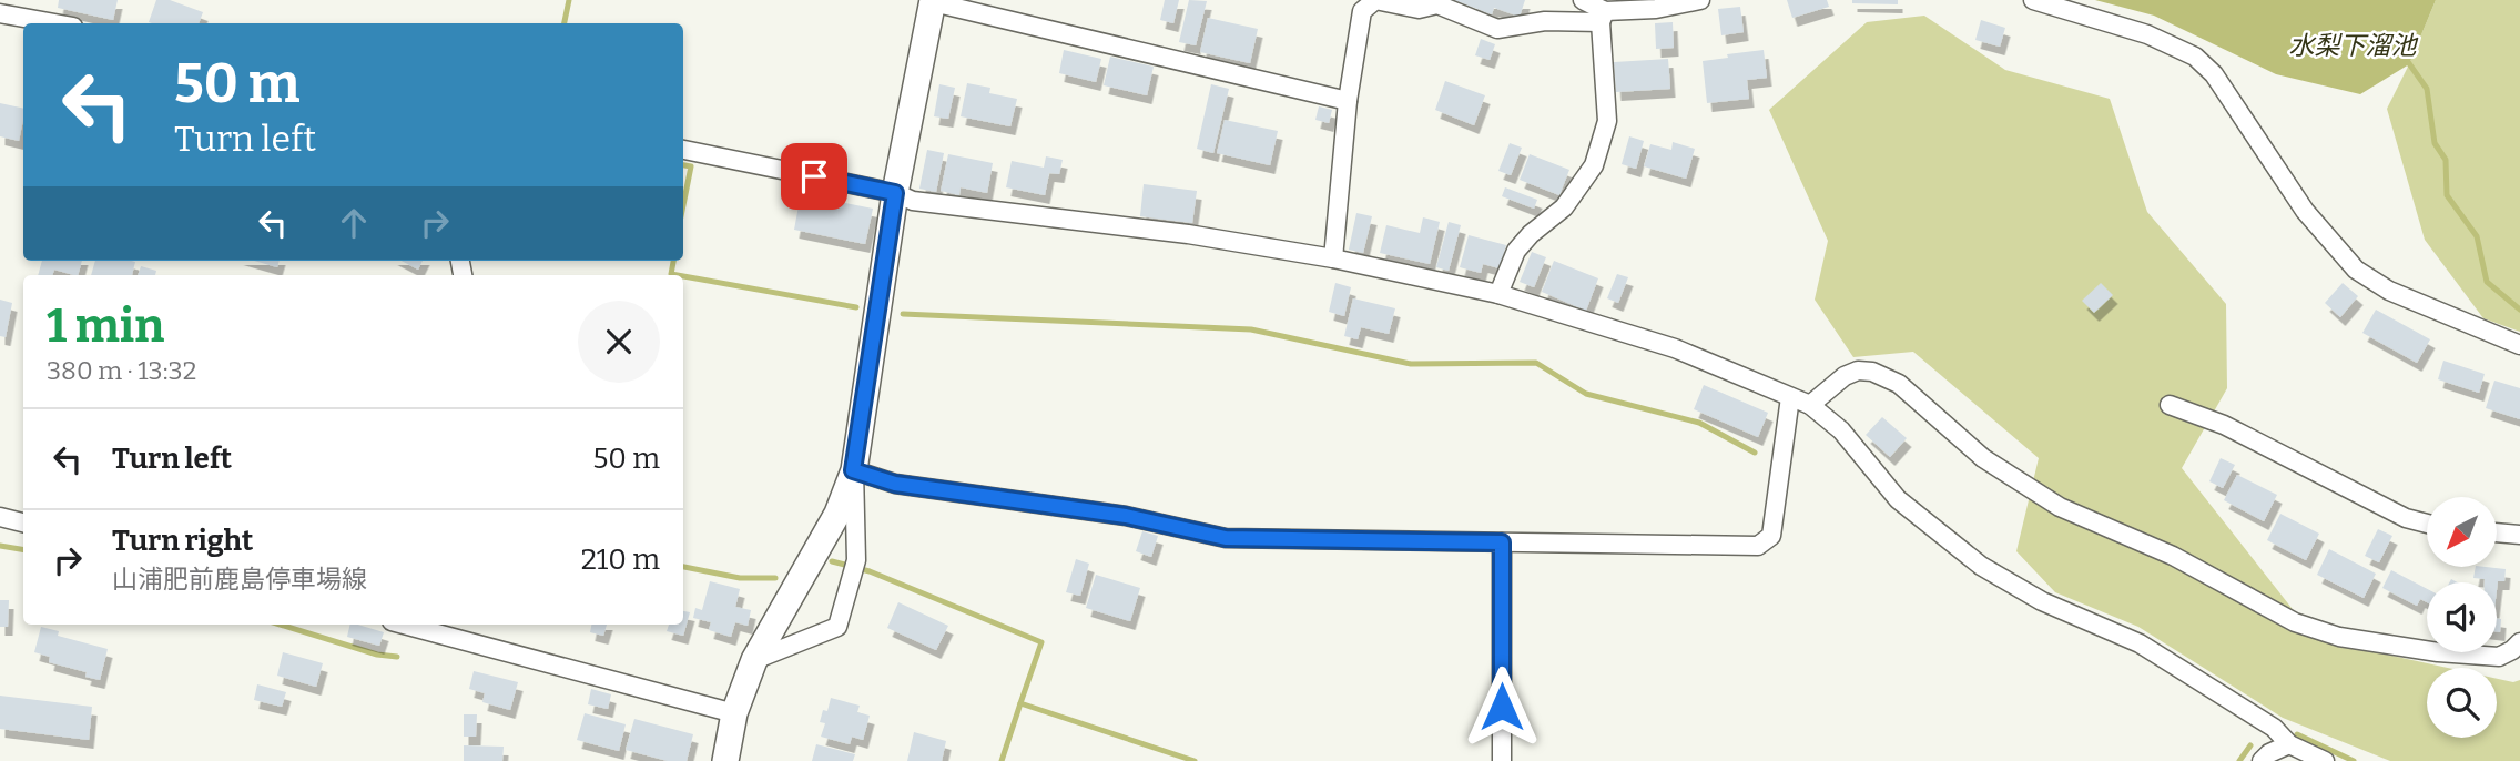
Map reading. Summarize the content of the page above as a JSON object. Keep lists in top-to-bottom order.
{
  "water": ["水梨下溜池"],
  "north": "bottom left",
  "page": {
    "turn": ["50 m", "Turn left"],
    "heading": ["1 min", "380 m · 13:32"],
    "list": [
      {
        "name": "Turn left",
        "value": "50 m"
      },
      {
        "name": "Turn right",
        "note": "山浦肥前鹿島停車場線",
        "value": "210 m"
      }
    ]
  }
}
